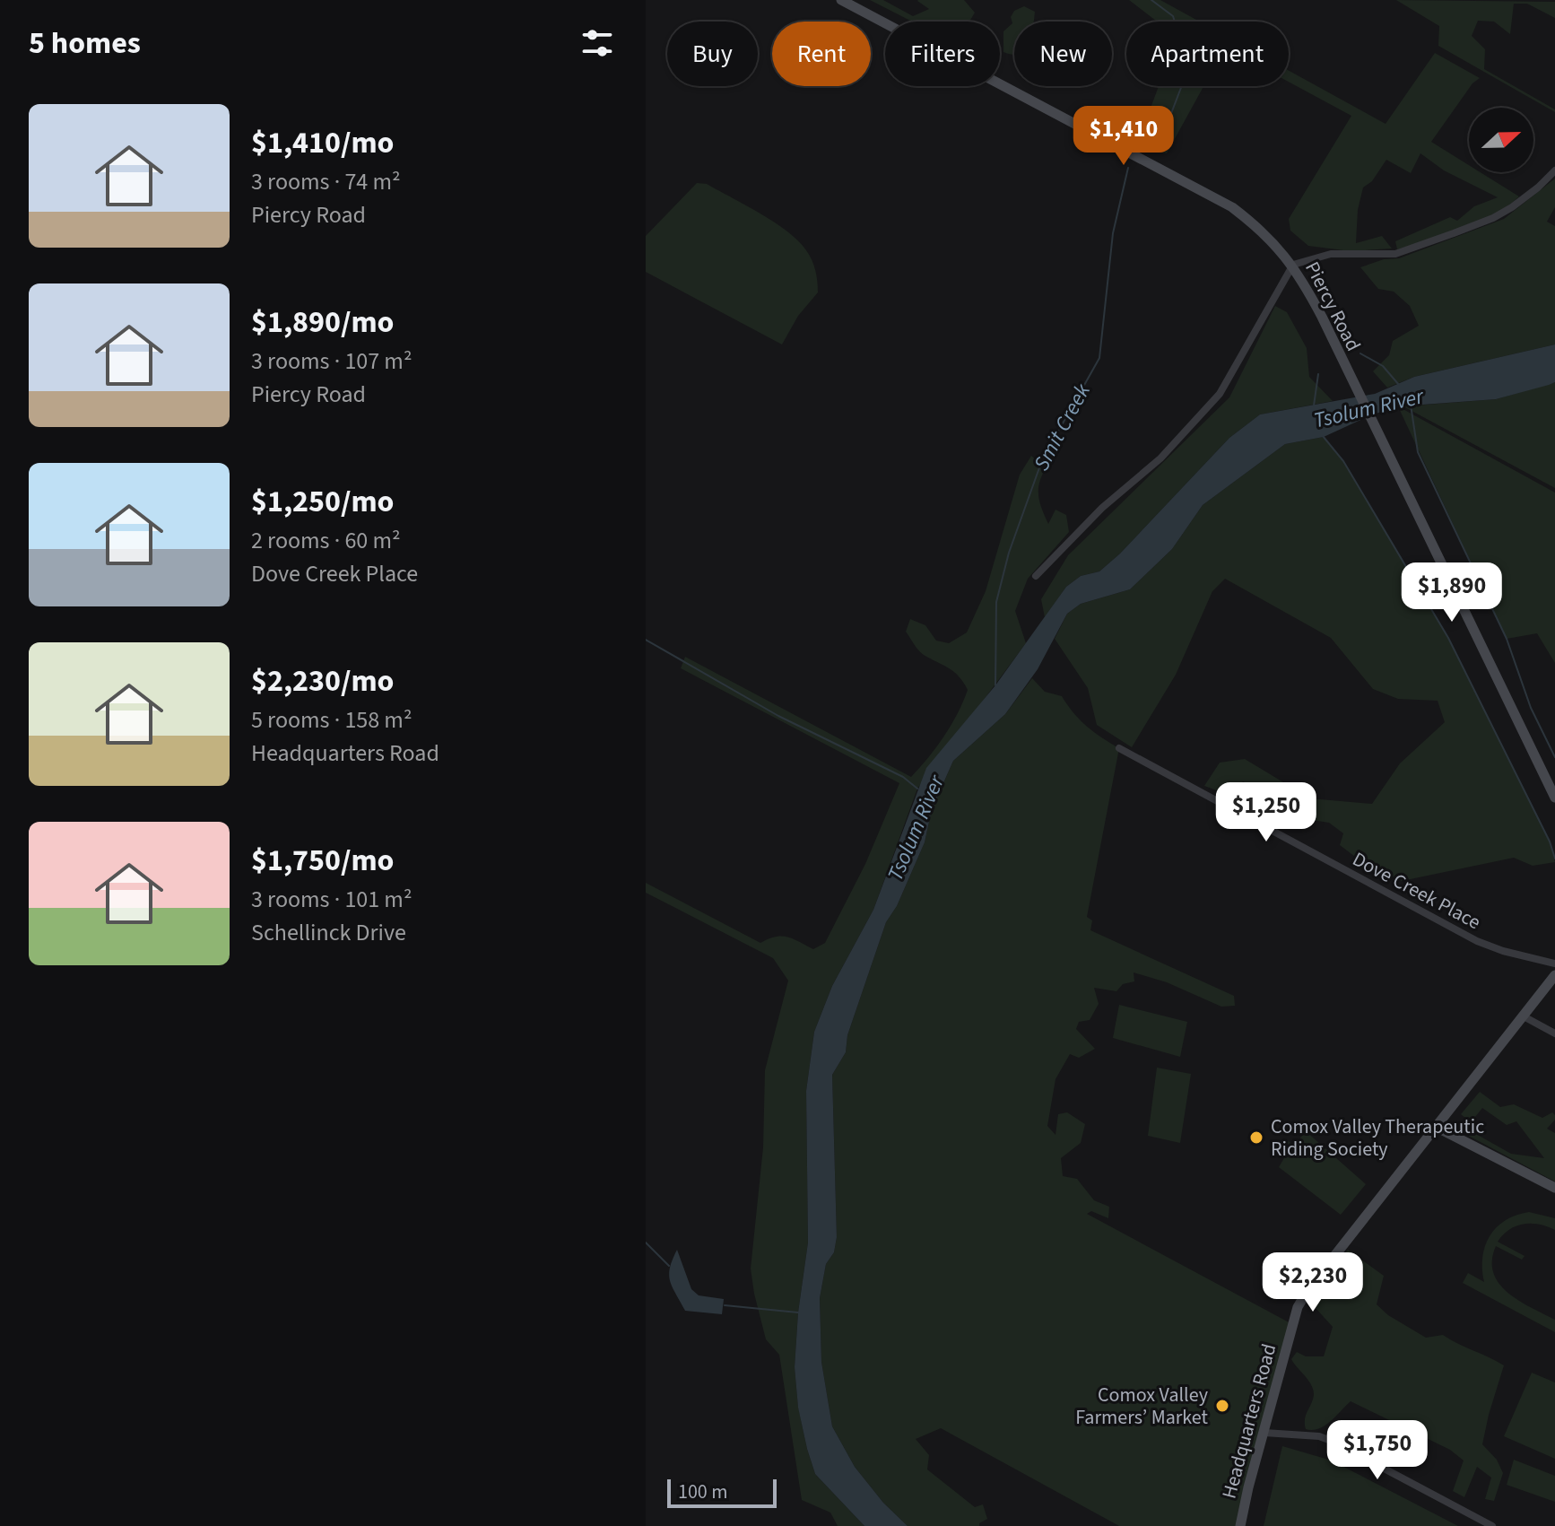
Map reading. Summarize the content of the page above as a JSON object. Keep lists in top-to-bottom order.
{
  "streets": {
    "main road": ["Piercy Road", "Headquarters Road"],
    "street": ["Dove Creek Place"]
  },
  "water": ["Tsolum River", "Smit Creek"],
  "places": ["Comox Valley Therapeutic Riding Society", "Comox Valley Farmers’ Market"],
  "scale_bar": "100 m",
  "north": "right",
  "page": {
    "heading": "5 homes",
    "chip": [
      "Buy",
      "Rent",
      "Filters",
      "New",
      "Apartment"
    ],
    "list": [
      {
        "name": "$1,410/mo",
        "note": "3 rooms · 74 m² · Piercy Road"
      },
      {
        "name": "$1,890/mo",
        "note": "3 rooms · 107 m² · Piercy Road"
      },
      {
        "name": "$1,250/mo",
        "note": "2 rooms · 60 m² · Dove Creek Place"
      },
      {
        "name": "$2,230/mo",
        "note": "5 rooms · 158 m² · Headquarters Road"
      },
      {
        "name": "$1,750/mo",
        "note": "3 rooms · 101 m² · Schellinck Drive"
      }
    ],
    "price": [
      "$1,410",
      "$1,890",
      "$1,250",
      "$2,230",
      "$1,750"
    ],
    "scale": "100 m"
  }
}
